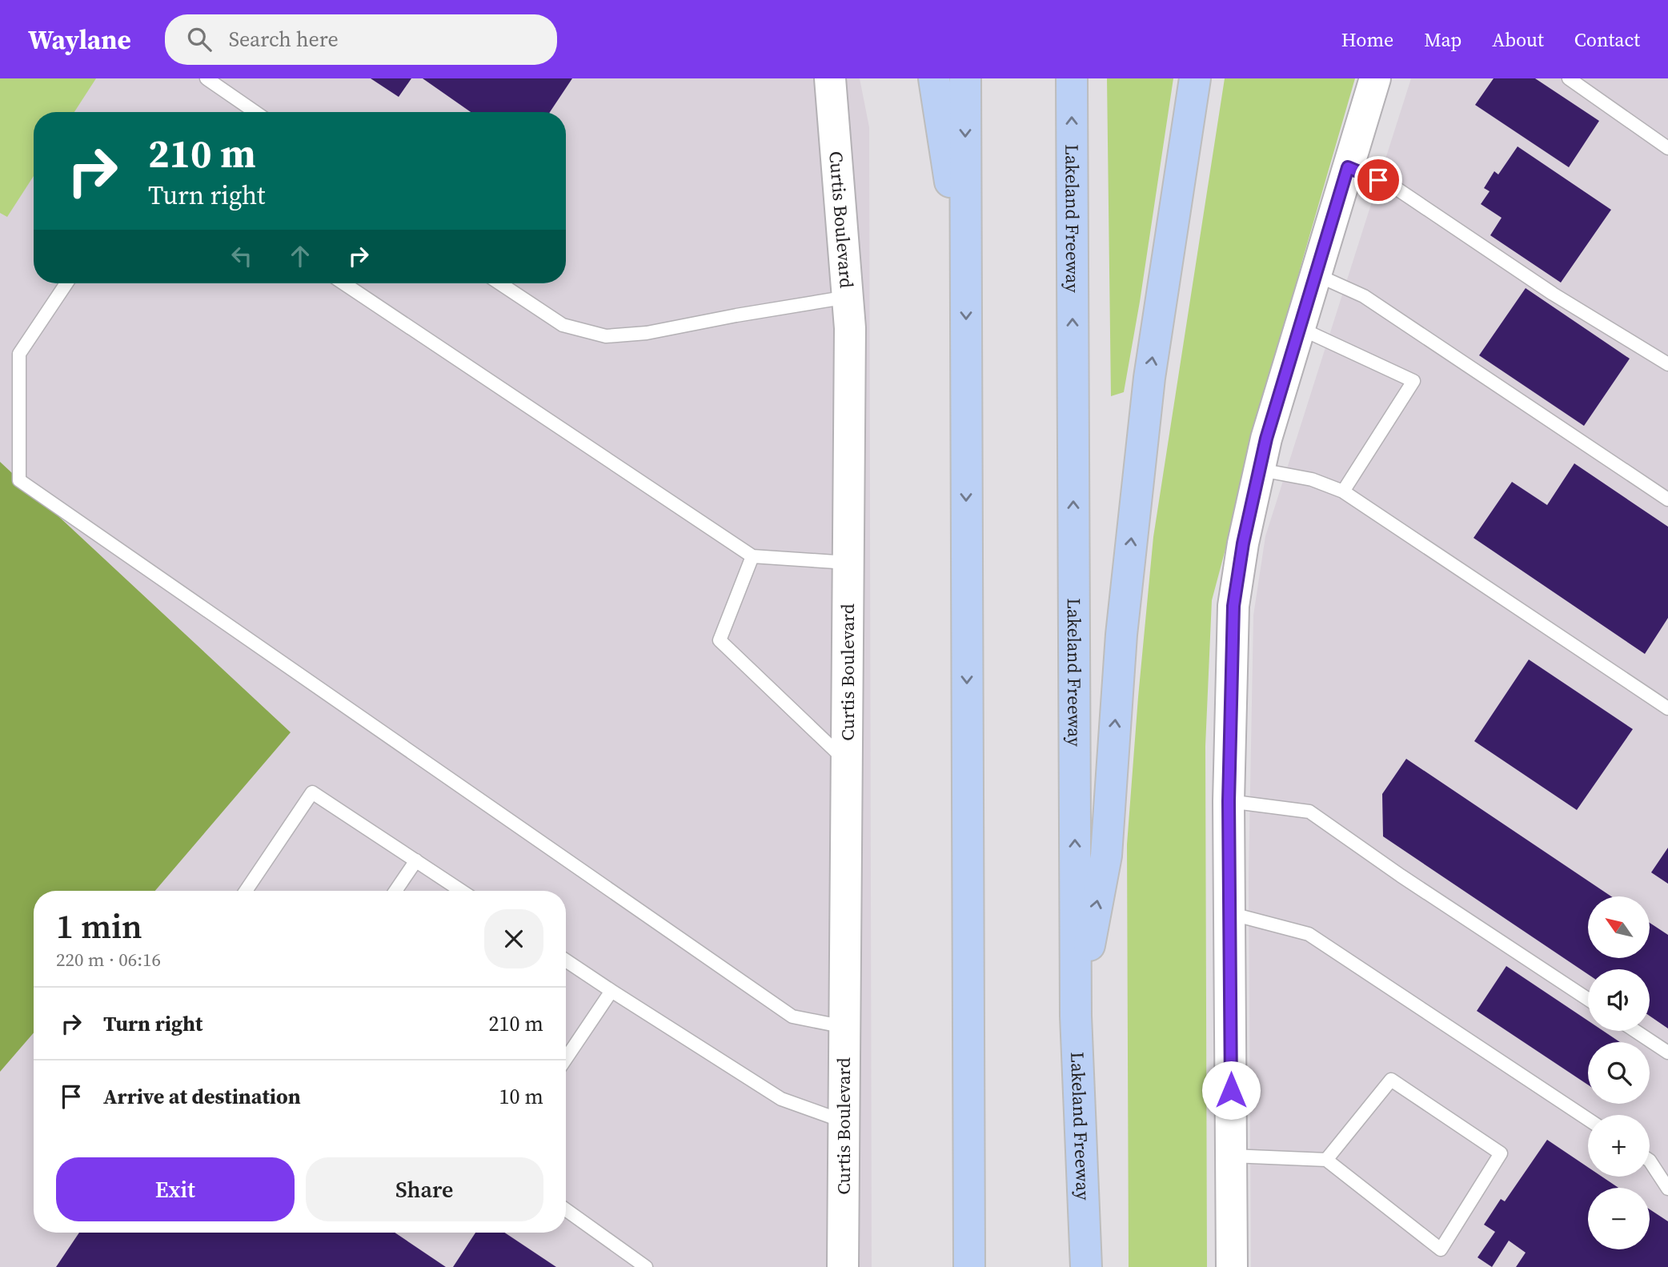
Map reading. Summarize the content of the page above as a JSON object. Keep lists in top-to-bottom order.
{
  "streets": {
    "highway": ["Lakeland Freeway"],
    "street": ["Curtis Boulevard"]
  },
  "north": "top left",
  "page": {
    "header": "Waylane",
    "search": "Search here",
    "nav": [
      "Home",
      "Map",
      "About",
      "Contact"
    ],
    "turn": ["210 m", "Turn right"],
    "heading": ["1 min", "220 m · 06:16"],
    "map_buttons": ["+", "−"],
    "list": [
      {
        "name": "Turn right",
        "value": "210 m"
      },
      {
        "name": "Arrive at destination",
        "value": "10 m"
      }
    ],
    "buttons": ["Exit", "Share"]
  }
}
